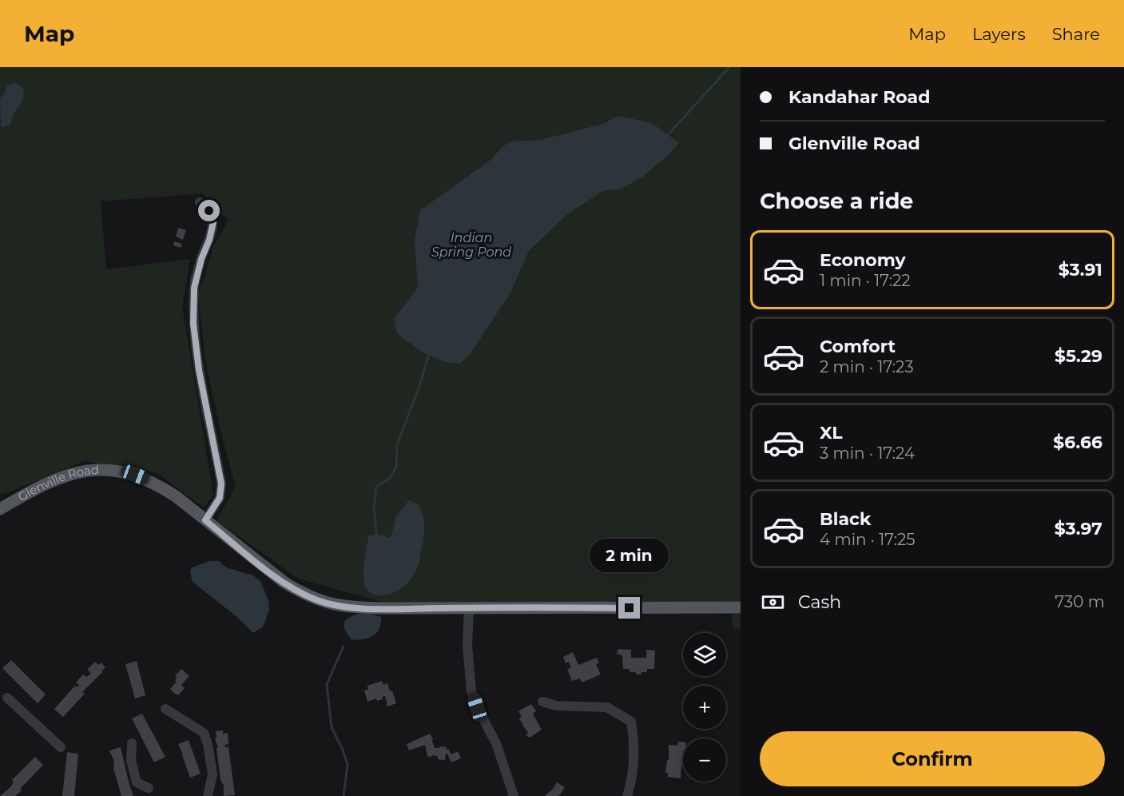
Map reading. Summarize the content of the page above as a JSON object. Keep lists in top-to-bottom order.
{
  "streets": {
    "main road": ["Glenville Road"]
  },
  "water": ["Indian Spring Pond"],
  "page": {
    "header": "Map",
    "nav": ["Map", "Layers", "Share"],
    "banner": ["Kandahar Road", "Glenville Road"],
    "heading": "Choose a ride",
    "list": [
      {
        "name": "Economy",
        "note": "1 min · 17:22",
        "value": "$3.91"
      },
      {
        "name": "Comfort",
        "note": "2 min · 17:23",
        "value": "$5.29"
      },
      {
        "name": "XL",
        "note": "3 min · 17:24",
        "value": "$6.66"
      },
      {
        "name": "Black",
        "note": "4 min · 17:25",
        "value": "$3.97"
      }
    ],
    "bubble": "2 min",
    "pay": ["Cash", "730 m"],
    "map_buttons": ["+", "−"],
    "buttons": "Confirm"
  }
}
